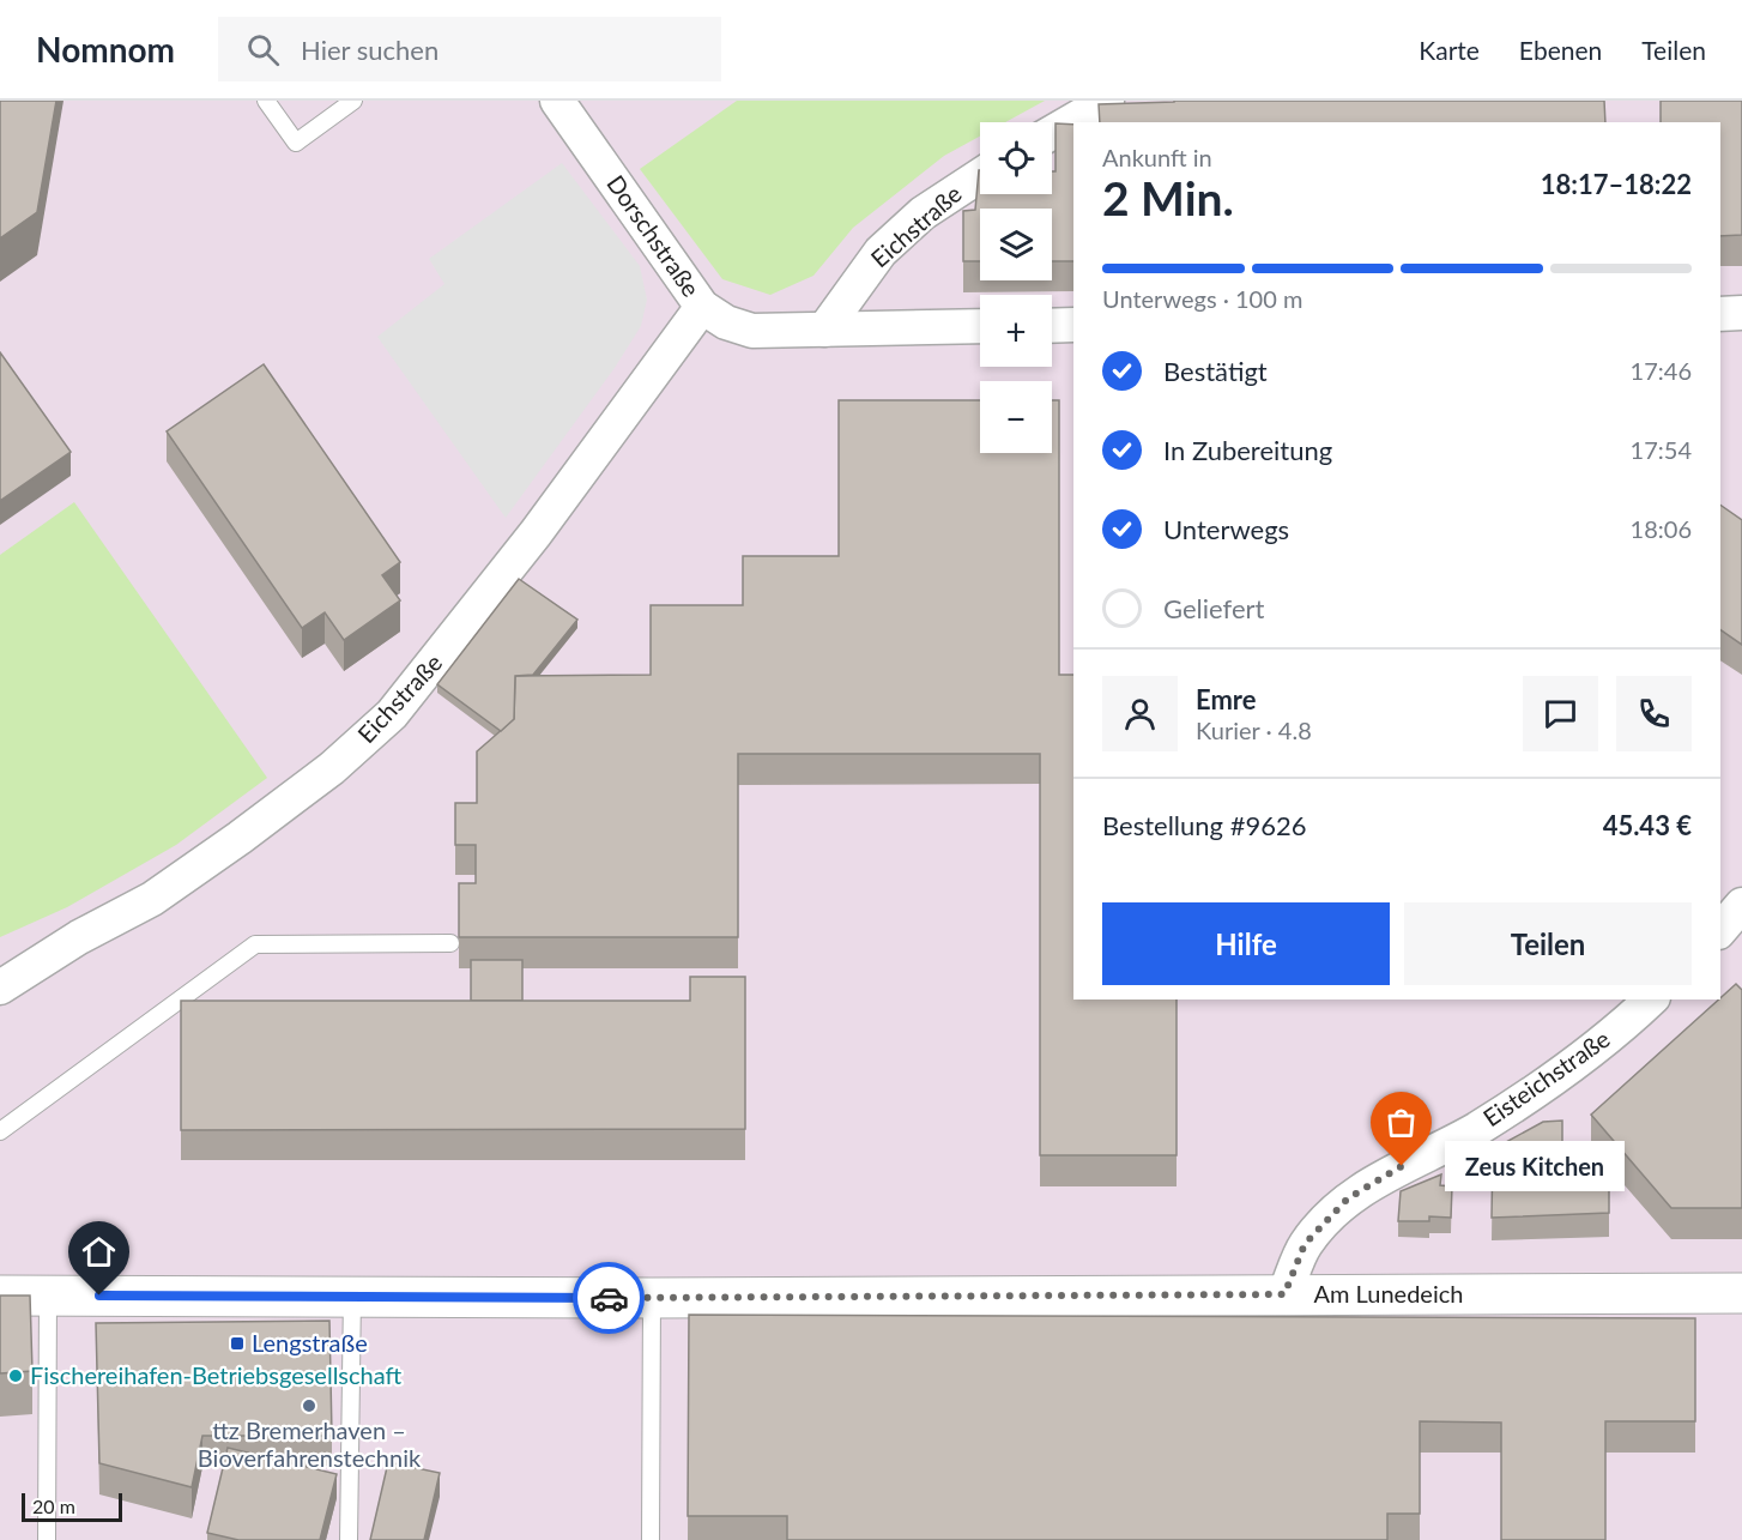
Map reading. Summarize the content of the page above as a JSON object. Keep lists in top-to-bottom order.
{
  "streets": {
    "street": [
      "Eichstraße",
      "Dorschstraße",
      "Eisteichstraße",
      "Am Lunedeich"
    ]
  },
  "crossings": [
    ["Eichstraße", "Dorschstraße"],
    ["Eisteichstraße", "Am Lunedeich"]
  ],
  "places": {
    "other": ["Zeus Kitchen", "Fischereihafen-Betriebsgesellschaft", "ttz Bremerhaven – Bioverfahrenstechnik"],
    "transit": ["Lengstraße"]
  },
  "scale_bar": "20 m",
  "page": {
    "header": "Nomnom",
    "search": "Hier suchen",
    "nav": ["Karte", "Ebenen", "Teilen"],
    "map_buttons": ["+", "−"],
    "heading": ["2 Min.", "Ankunft in", "18:17–18:22"],
    "panel": [
      "Emre",
      "Kurier · 4.8",
      "Bestellung #9626",
      "45.43 €"
    ],
    "bar": "Unterwegs · 100 m",
    "list": [
      ["Bestätigt", "17:46"],
      ["In Zubereitung", "17:54"],
      ["Unterwegs", "18:06"],
      "Geliefert"
    ],
    "buttons": ["Hilfe", "Teilen"],
    "bubble": "Zeus Kitchen",
    "scale": "20 m"
  }
}
